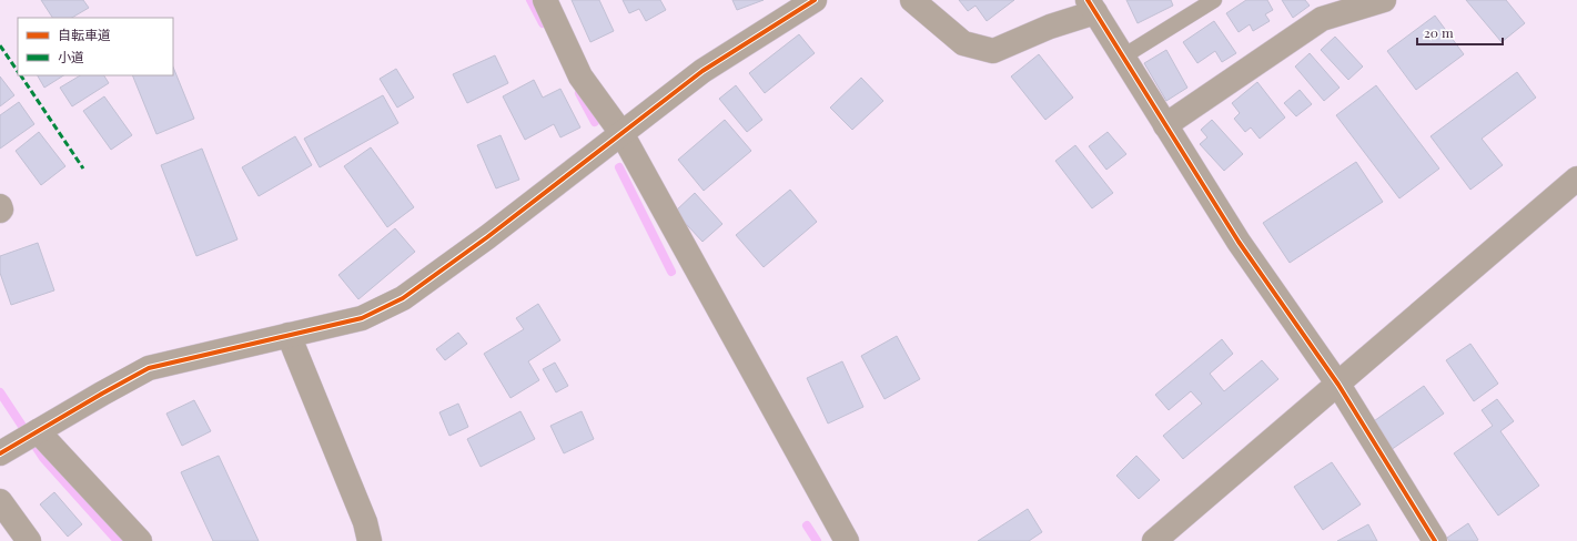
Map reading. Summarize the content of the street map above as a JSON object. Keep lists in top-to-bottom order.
{
  "legend": ["自転車道", "小道"],
  "scale_bar": "20 m"
}
